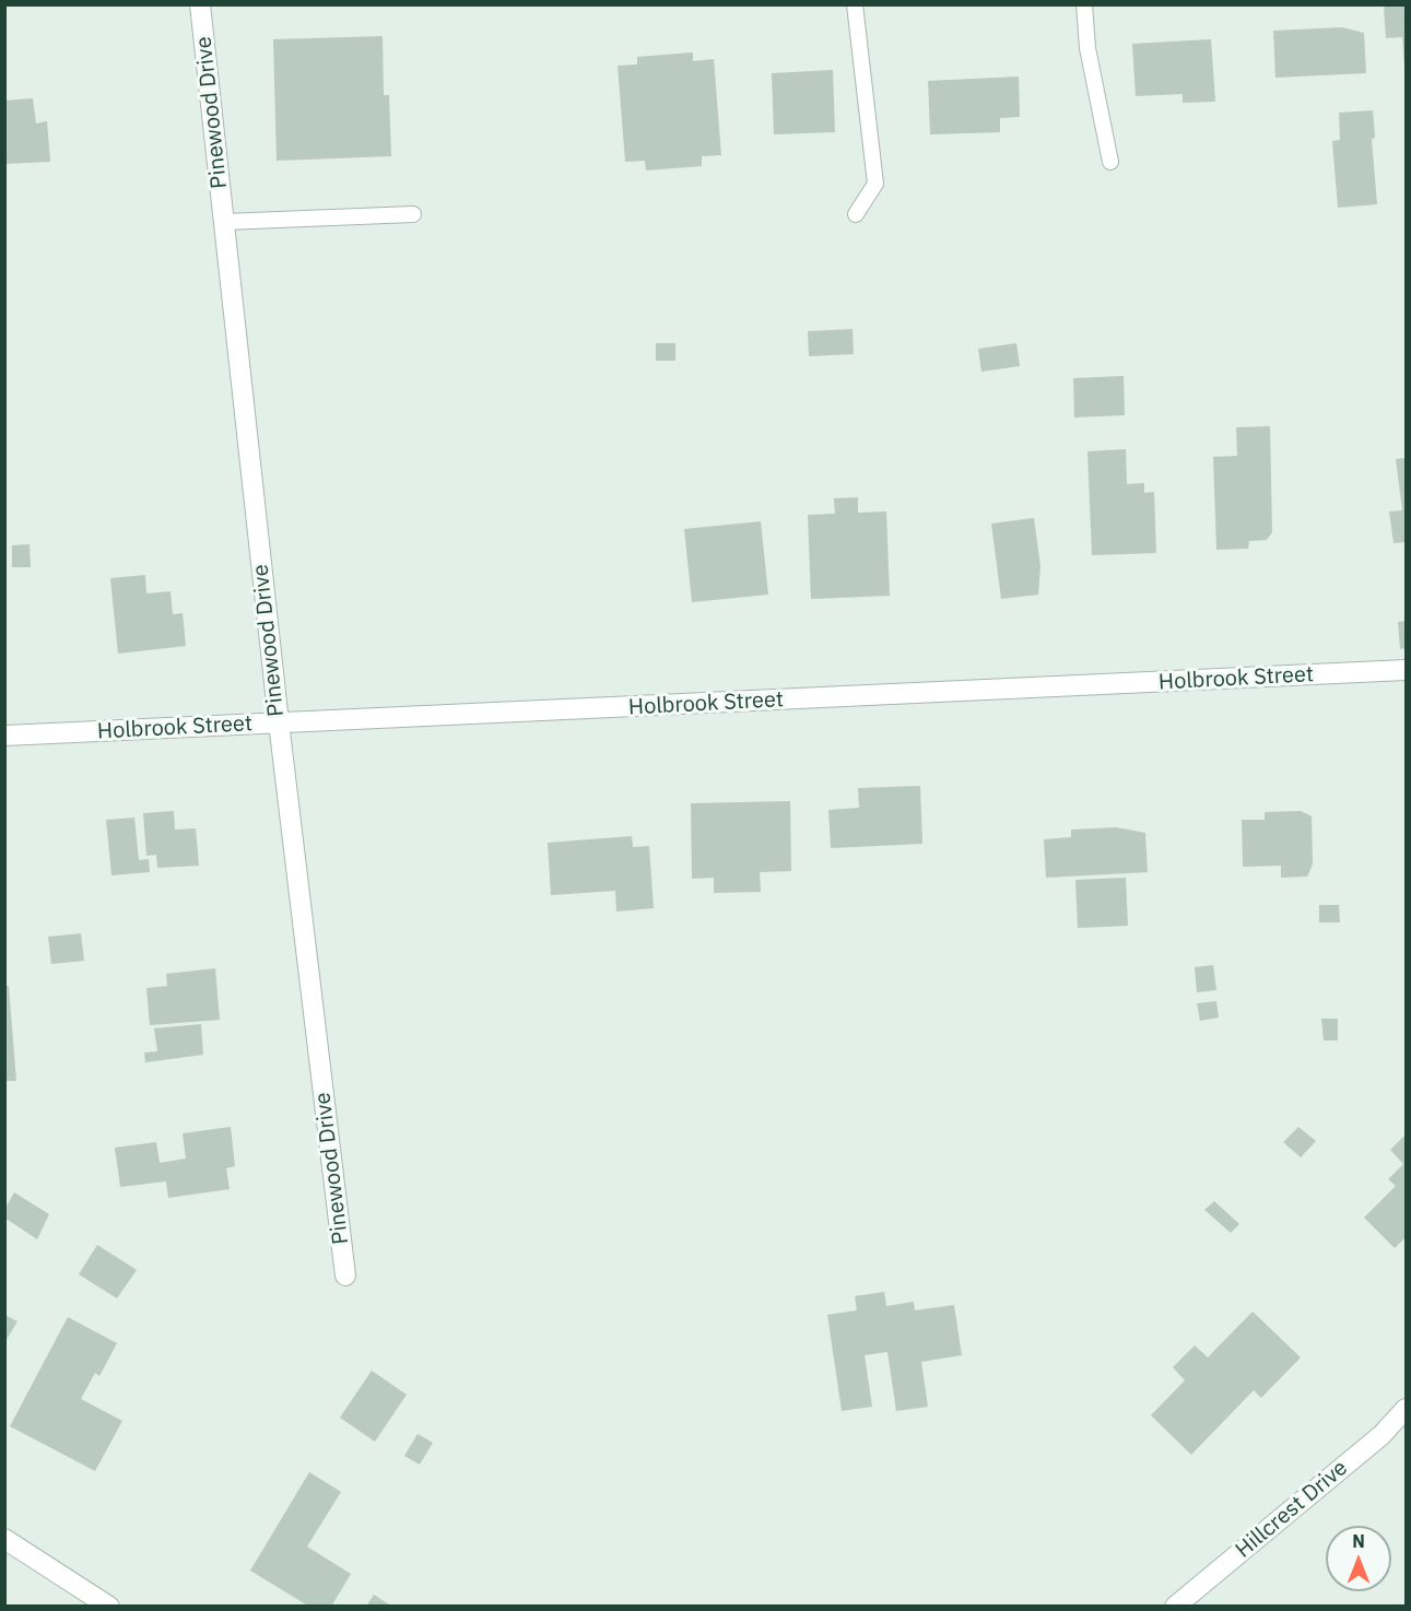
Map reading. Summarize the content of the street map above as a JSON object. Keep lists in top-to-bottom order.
{
  "streets": {
    "street": ["Pinewood Drive", "Holbrook Street", "Hillcrest Drive"]
  },
  "crossings": [
    ["Pinewood Drive", "Holbrook Street"]
  ],
  "north": "top"
}
